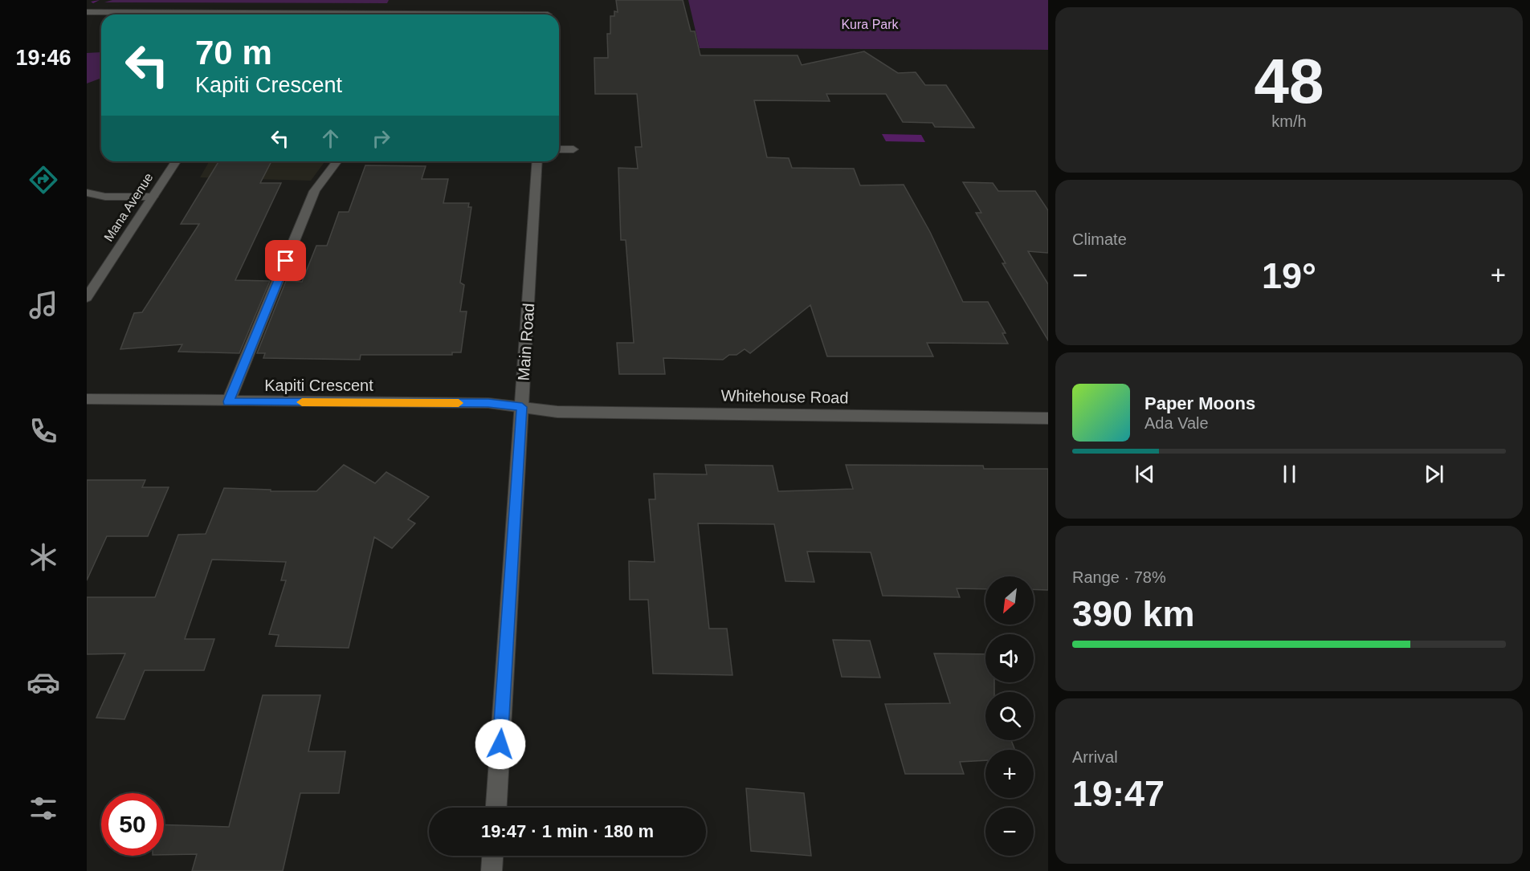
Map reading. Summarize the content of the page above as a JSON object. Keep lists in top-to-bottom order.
{
  "streets": {
    "street": [
      "Mana Avenue",
      "Main Road",
      "Kapiti Crescent",
      "Whitehouse Road"
    ]
  },
  "crossings": [
    ["Main Road", "Kapiti Crescent"],
    ["Main Road", "Whitehouse Road"],
    ["Kapiti Crescent", "Whitehouse Road"]
  ],
  "parks": ["Kura Park"],
  "north": "bottom left",
  "page": {
    "tabs": "19:46",
    "tile": [
      ["48", "km/h"],
      "Climate",
      ["Range · 78%", "390 km"],
      ["Arrival", "19:47"]
    ],
    "turn": ["70 m", "Kapiti Crescent"],
    "heat": ["−", "19°", "+"],
    "song": ["Paper Moons", "Ada Vale"],
    "map_buttons": ["+", "−"],
    "limit": "50",
    "trip": "19:47 · 1 min · 180 m"
  }
}
